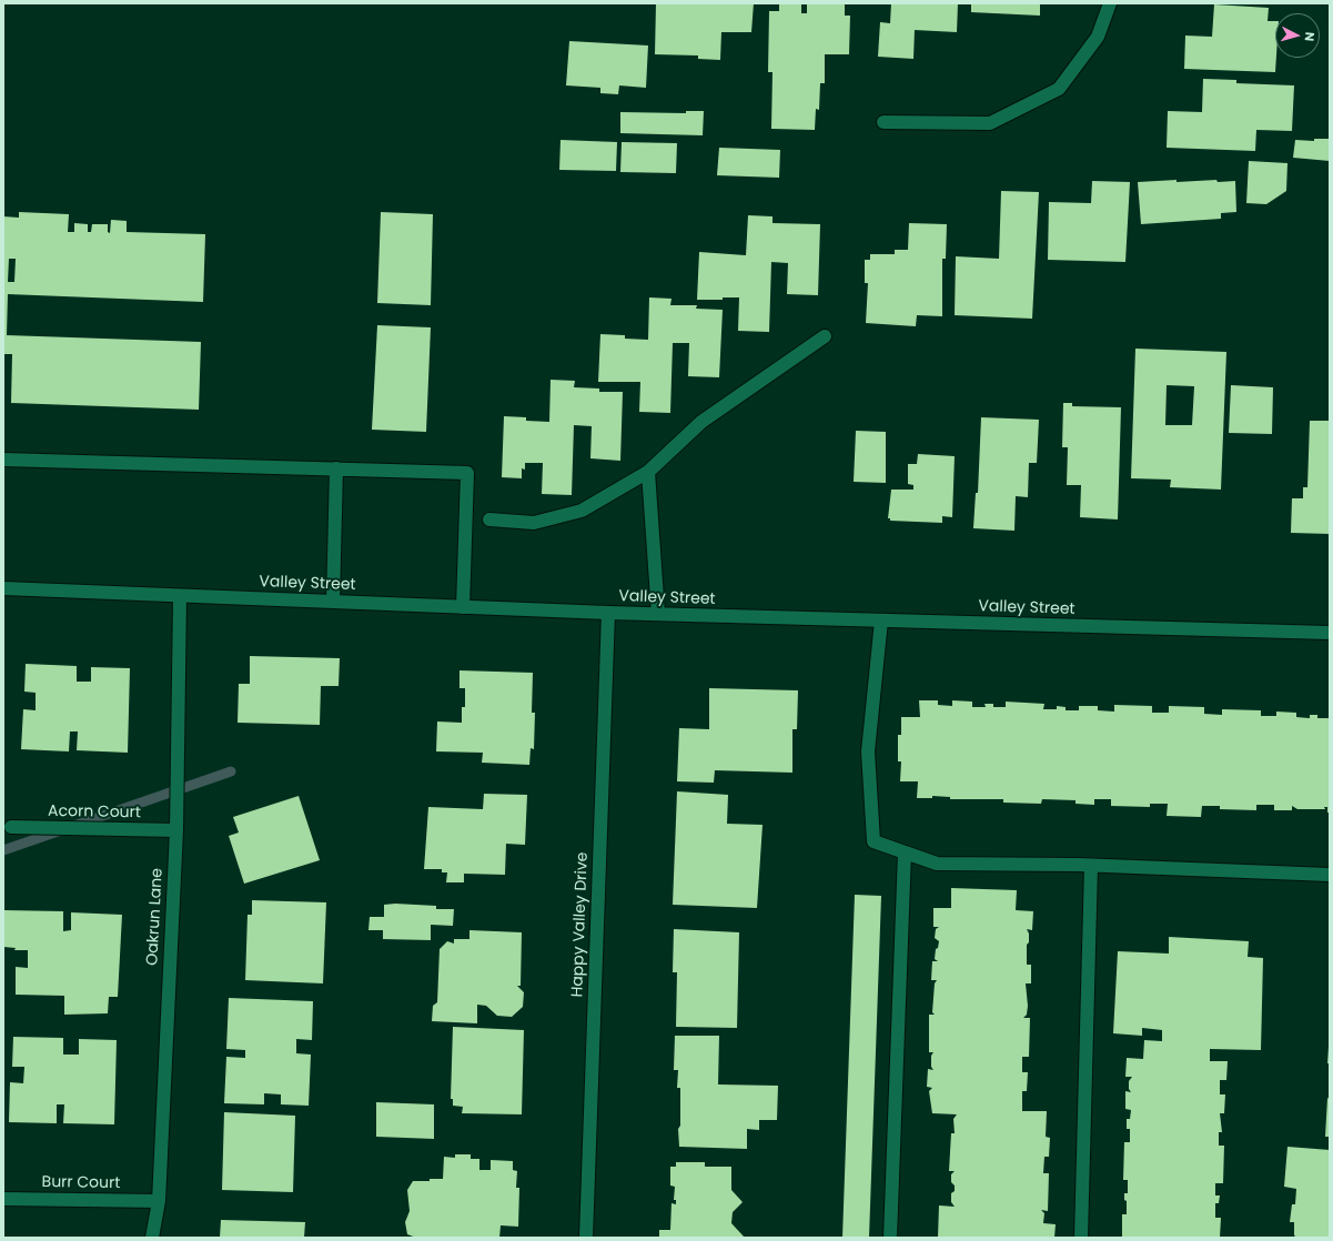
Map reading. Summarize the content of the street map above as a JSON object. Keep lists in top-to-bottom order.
{
  "streets": {
    "street": [
      "Valley Street",
      "Acorn Court",
      "Oakrun Lane",
      "Happy Valley Drive",
      "Burr Court"
    ]
  },
  "crossings": [
    ["Valley Street", "Oakrun Lane"],
    ["Valley Street", "Happy Valley Drive"],
    ["Acorn Court", "Oakrun Lane"],
    ["Oakrun Lane", "Burr Court"]
  ],
  "north": "right"
}
